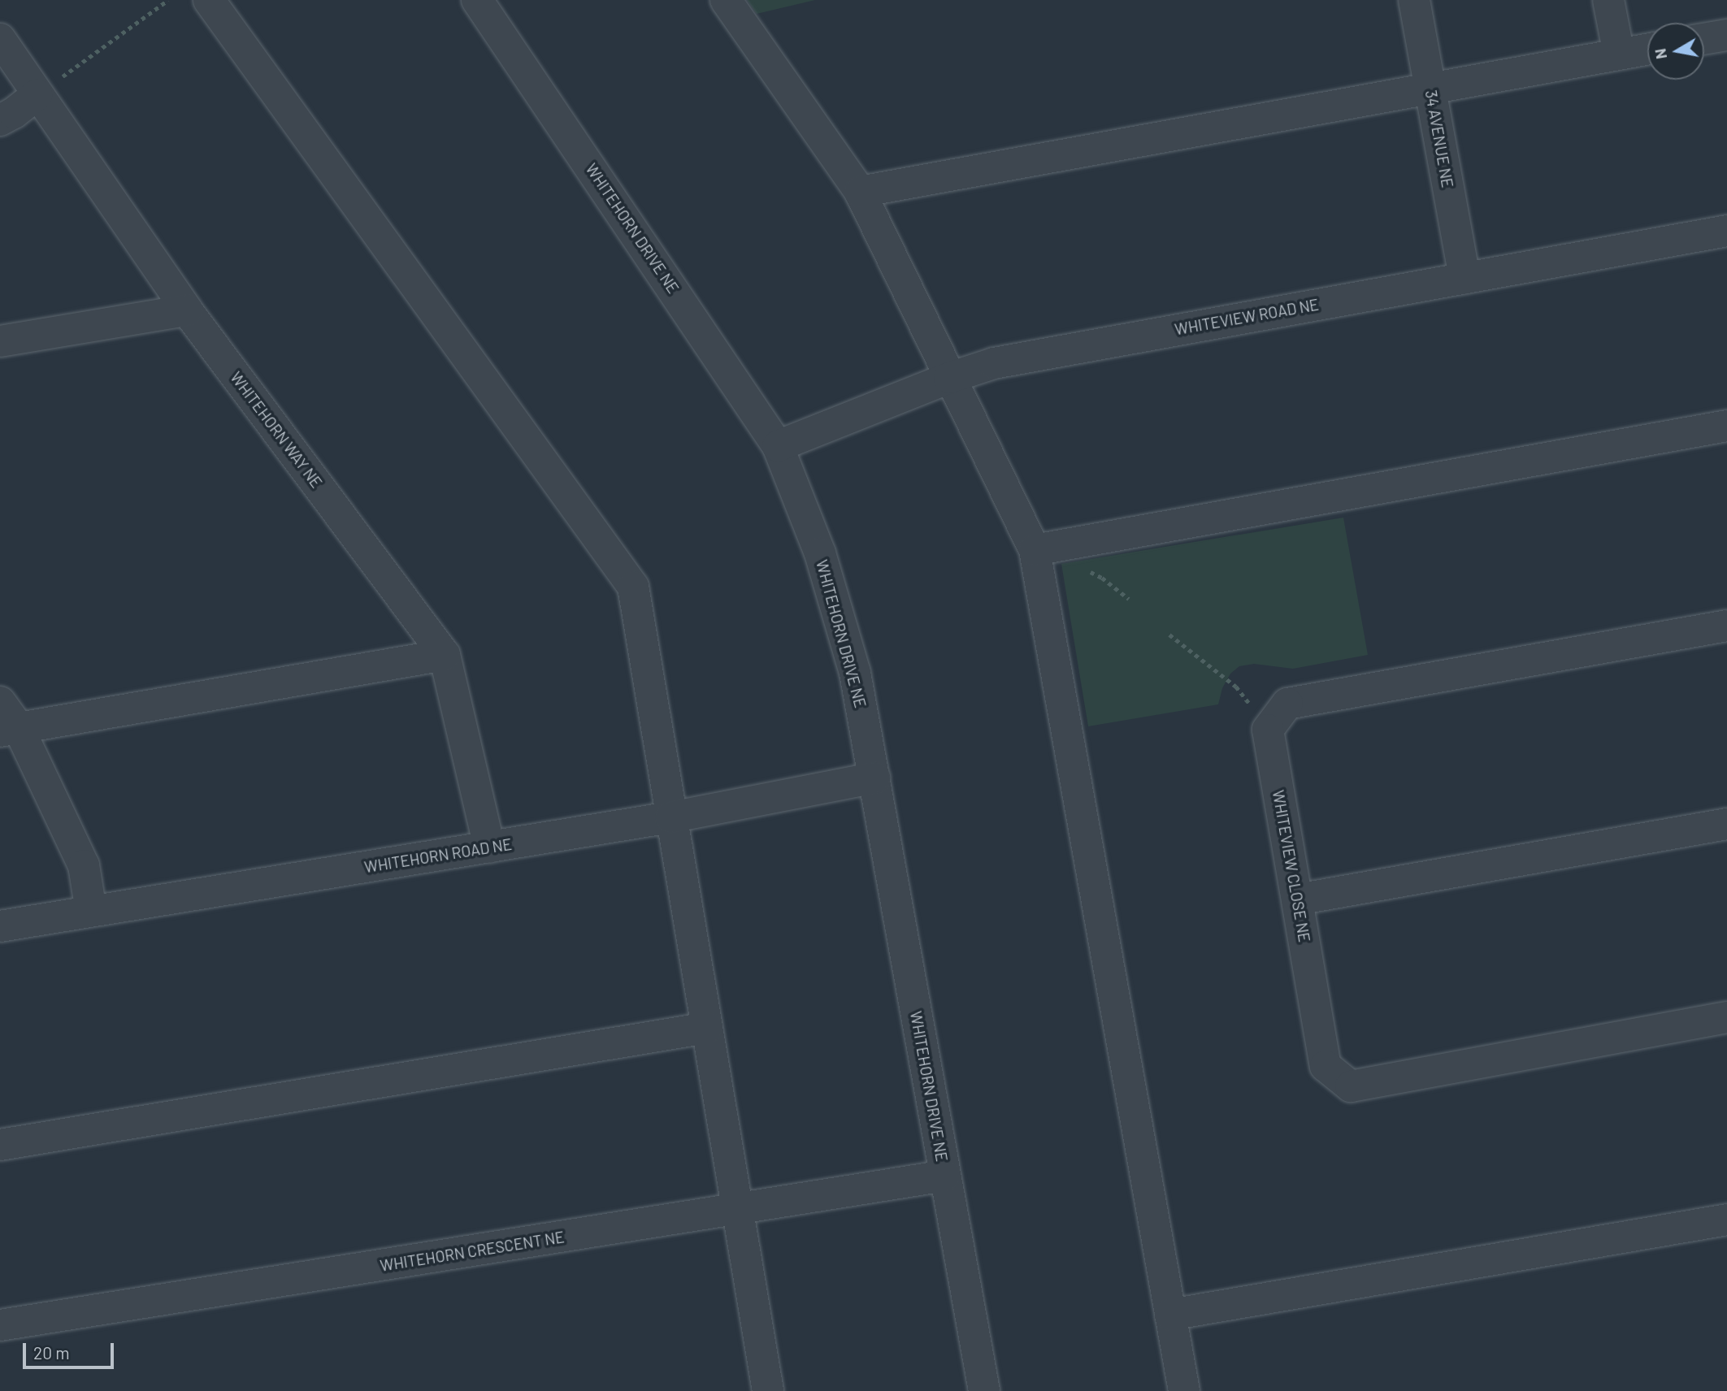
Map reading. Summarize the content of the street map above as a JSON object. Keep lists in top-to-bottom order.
{
  "streets": {
    "street": [
      "34 AVENUE NE",
      "WHITEHORN DRIVE NE",
      "WHITEVIEW ROAD NE",
      "WHITEHORN WAY NE",
      "WHITEHORN ROAD NE",
      "WHITEVIEW CLOSE NE",
      "WHITEHORN CRESCENT NE"
    ]
  },
  "crossings": [
    ["34 AVENUE NE", "WHITEVIEW ROAD NE"],
    ["WHITEHORN DRIVE NE", "WHITEVIEW ROAD NE"],
    ["WHITEHORN DRIVE NE", "WHITEHORN ROAD NE"],
    ["WHITEHORN DRIVE NE", "WHITEHORN CRESCENT NE"],
    ["WHITEHORN WAY NE", "WHITEHORN ROAD NE"]
  ],
  "scale_bar": "20 m",
  "north": "left"
}
